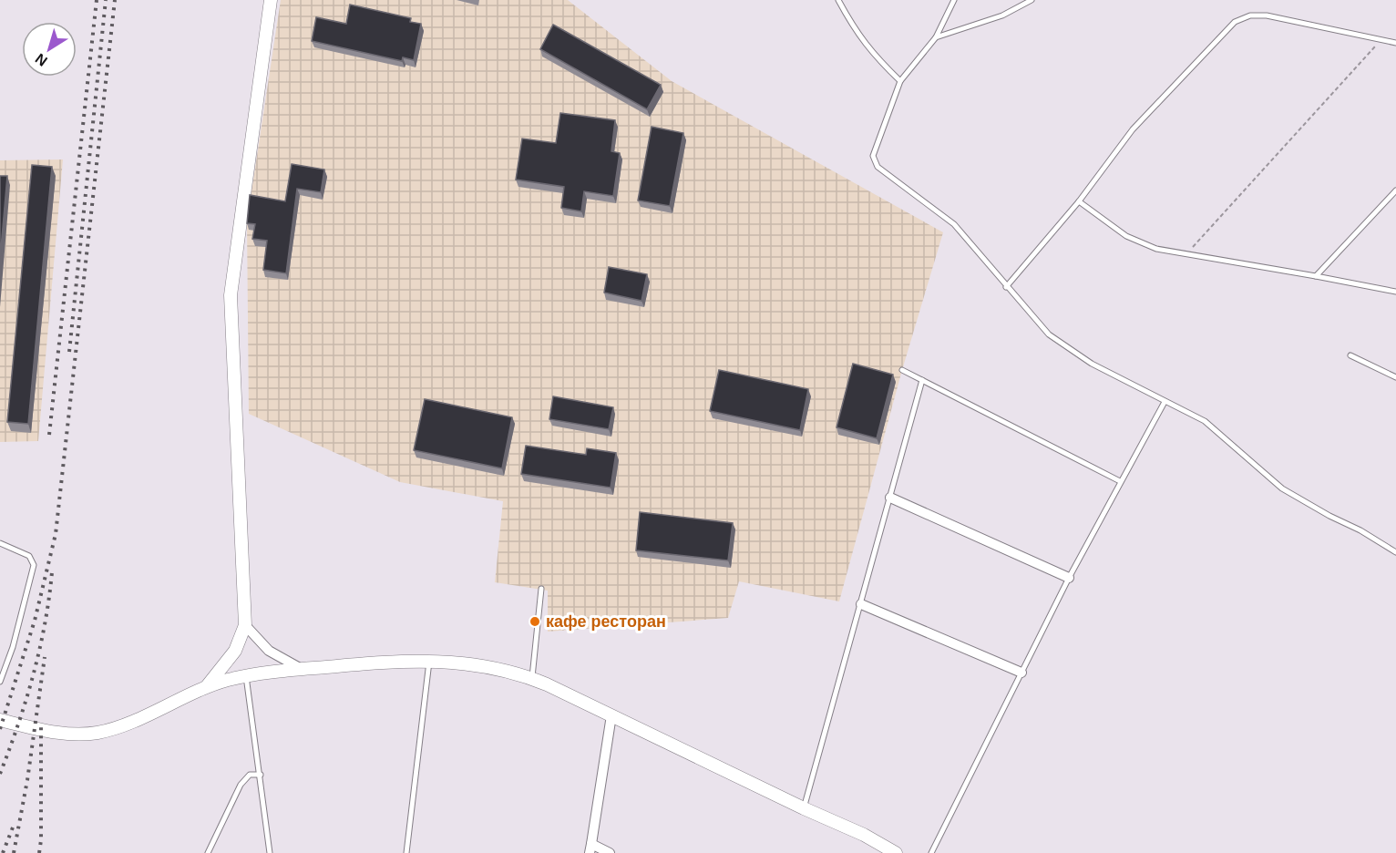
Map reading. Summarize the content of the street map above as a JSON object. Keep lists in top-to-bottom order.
{
  "places": ["кафе ресторан"],
  "north": "bottom left"
}
